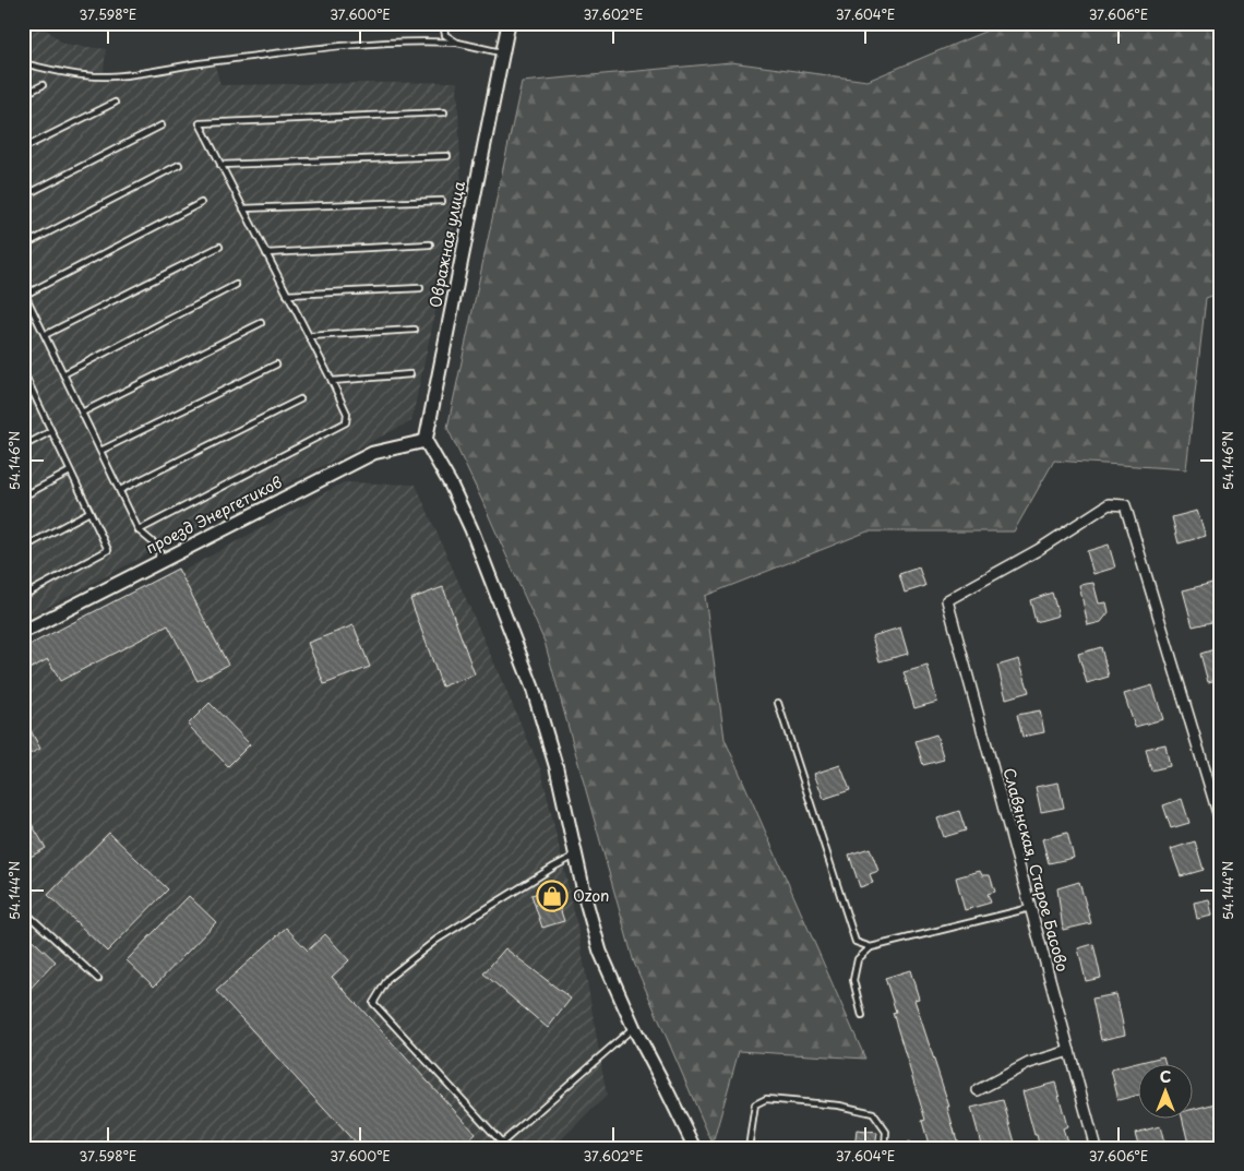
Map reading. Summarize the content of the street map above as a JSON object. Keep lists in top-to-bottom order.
{
  "streets": {
    "street": ["Овражная улица", "проезд Энергетиков", "Славянская, Старое Басово"]
  },
  "crossings": [
    ["Овражная улица", "проезд Энергетиков"]
  ],
  "places": {
    "shop": ["Ozon"]
  },
  "north": "top",
  "coordinates": [
    "37.598°E",
    "37.600°E",
    "37.602°E",
    "37.604°E",
    "37.606°E",
    "54.146°N",
    "54.144°N"
  ]
}
